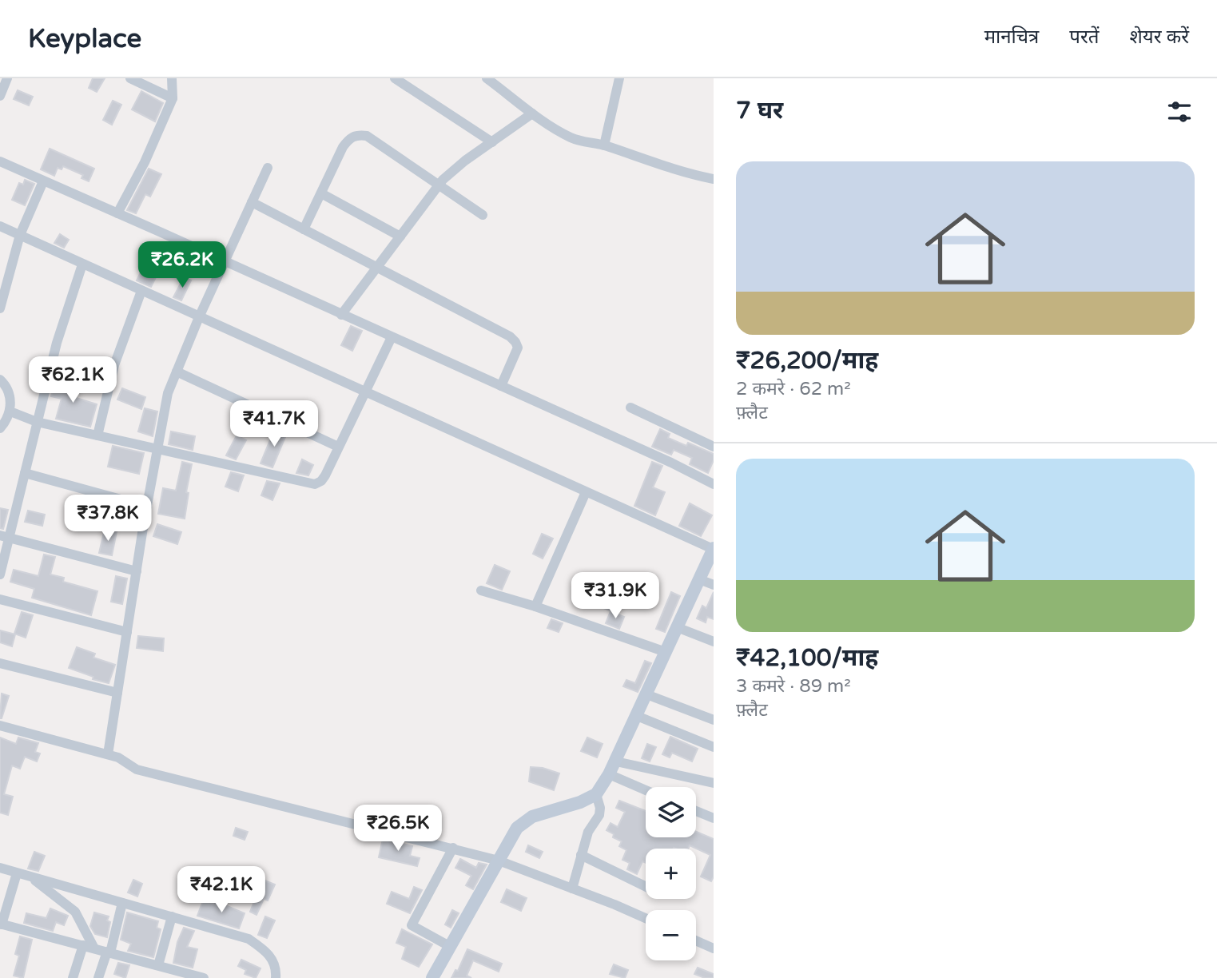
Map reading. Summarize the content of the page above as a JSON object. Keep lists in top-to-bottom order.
{
  "page": {
    "header": "Keyplace",
    "nav": ["मानचित्र", "परतें", "शेयर करें"],
    "heading": "7 घर",
    "list": [
      {
        "name": "₹26,200/माह",
        "note": "2 कमरे · 62 m² · फ़्लैट"
      },
      {
        "name": "₹42,100/माह",
        "note": "3 कमरे · 89 m² · फ़्लैट"
      }
    ],
    "price": [
      "₹26.2K",
      "₹62.1K",
      "₹41.7K",
      "₹37.8K",
      "₹31.9K",
      "₹26.5K",
      "₹42.1K"
    ],
    "map_buttons": ["+", "−"]
  }
}
